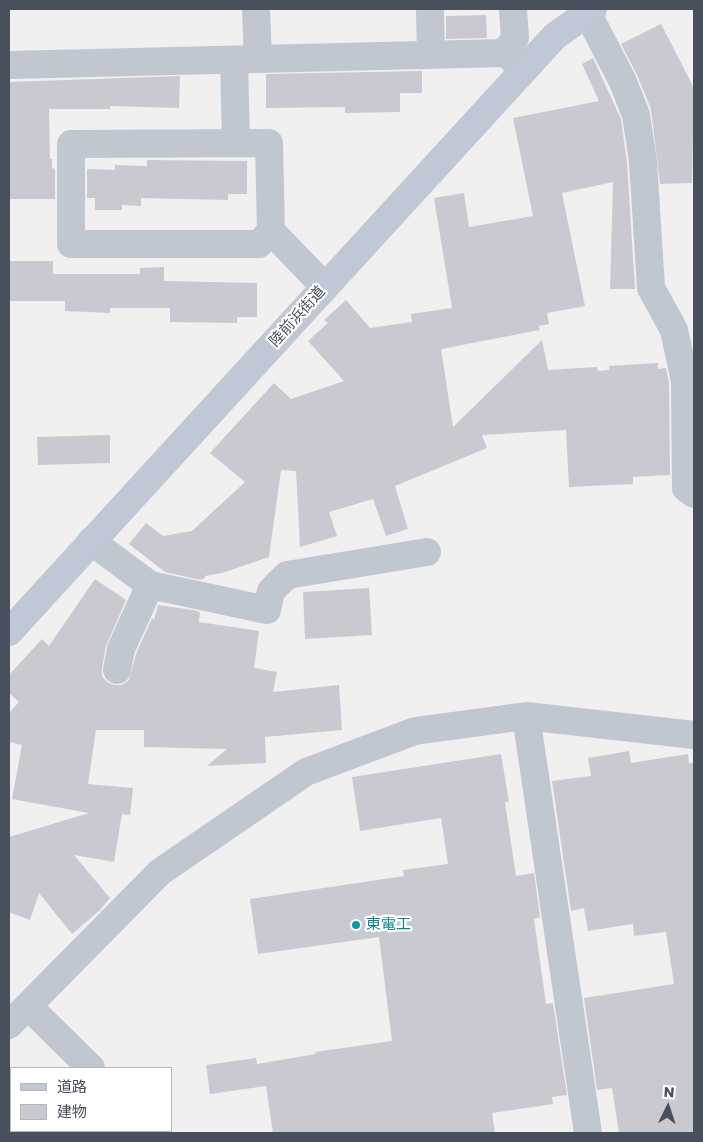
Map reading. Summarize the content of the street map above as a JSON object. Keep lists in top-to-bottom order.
{
  "streets": {
    "street": ["陸前浜街道"]
  },
  "places": ["東電工"],
  "legend": ["道路", "建物"],
  "north": "top"
}
